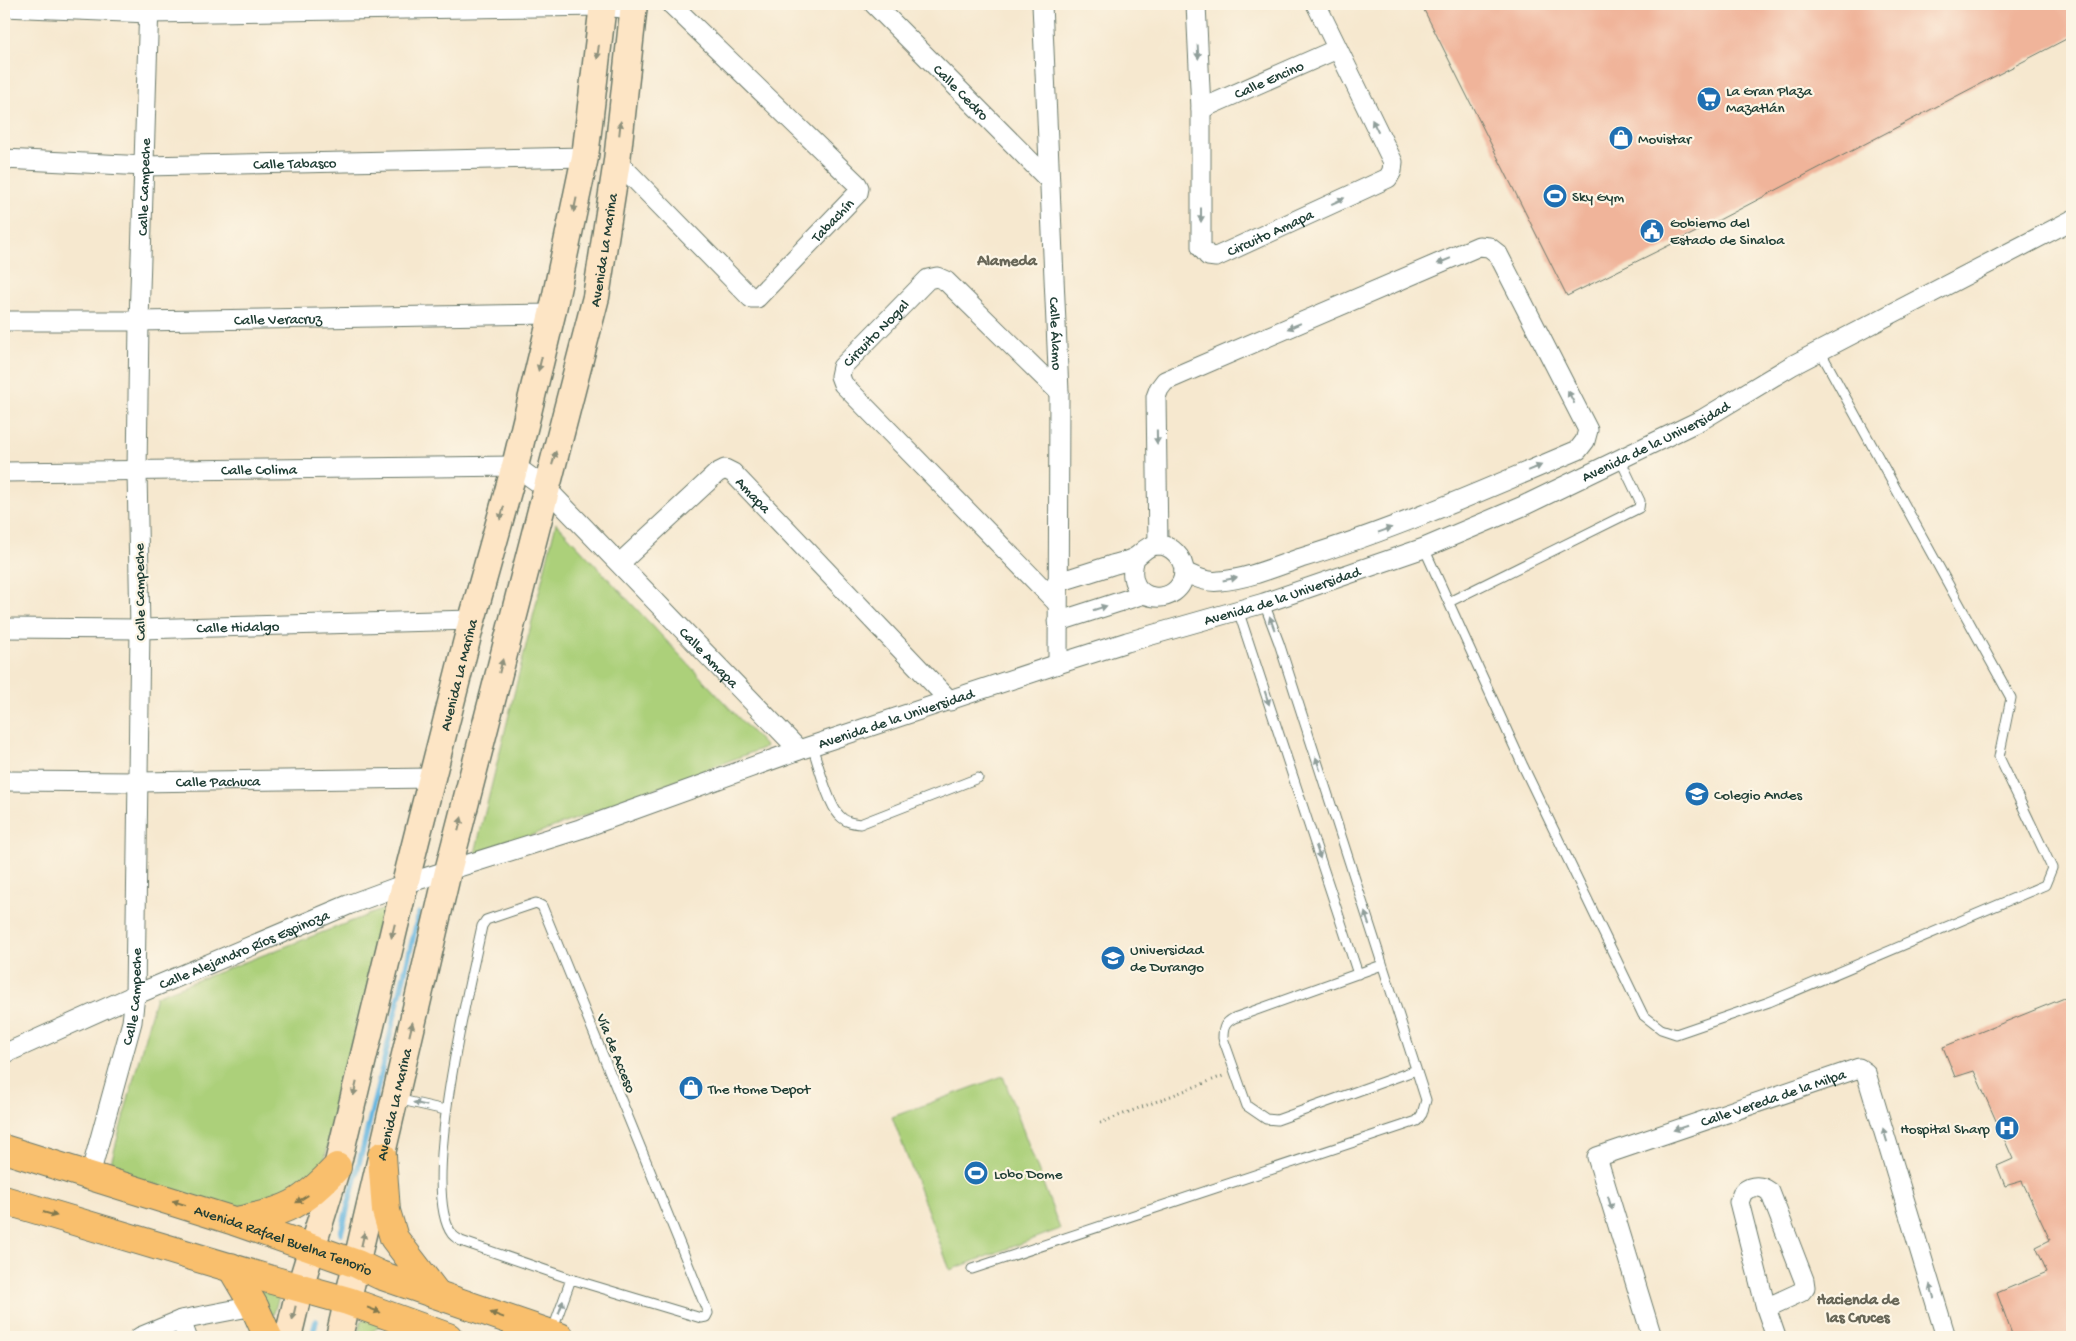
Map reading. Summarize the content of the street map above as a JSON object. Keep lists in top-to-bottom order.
{
  "streets": {
    "main road": ["Avenida La Marina", "Avenida Rafael Buelna Tenorio"],
    "street": [
      "Calle Encino",
      "Calle Cedro",
      "Calle Tabasco",
      "Calle Campeche",
      "Tabachín",
      "Circuito Amapa",
      "Calle Veracruz",
      "Circuito Nogal",
      "Calle Álamo",
      "Avenida de la Universidad",
      "Calle Colima",
      "Amapa",
      "Calle Hidalgo",
      "Calle Amapa",
      "Calle Pachuca",
      "Calle Alejandro Ríos Espinoza",
      "Calle Vereda de la Milpa"
    ],
    "lane": ["Vía de Acceso"]
  },
  "crossings": [
    ["Calle Encino", "Circuito Amapa"],
    ["Calle Cedro", "Calle Álamo"],
    ["Calle Tabasco", "Calle Campeche"],
    ["Calle Tabasco", "Avenida La Marina"],
    ["Calle Campeche", "Calle Veracruz"],
    ["Calle Campeche", "Calle Colima"],
    ["Calle Campeche", "Calle Hidalgo"],
    ["Calle Campeche", "Calle Pachuca"],
    ["Calle Campeche", "Calle Alejandro Ríos Espinoza"],
    ["Calle Campeche", "Avenida Rafael Buelna Tenorio"],
    ["Tabachín", "Avenida La Marina"],
    ["Avenida La Marina", "Calle Veracruz"],
    ["Avenida La Marina", "Avenida de la Universidad"],
    ["Avenida La Marina", "Calle Colima"],
    ["Avenida La Marina", "Calle Hidalgo"],
    ["Avenida La Marina", "Calle Pachuca"],
    ["Avenida La Marina", "Calle Alejandro Ríos Espinoza"],
    ["Avenida La Marina", "Avenida Rafael Buelna Tenorio"],
    ["Circuito Nogal", "Calle Álamo"],
    ["Calle Álamo", "Avenida de la Universidad"],
    ["Avenida de la Universidad", "Amapa"],
    ["Avenida de la Universidad", "Calle Amapa"],
    ["Amapa", "Calle Amapa"]
  ],
  "districts": ["Alameda", "Hacienda de las Cruces"],
  "places": {
    "supermarket": ["La Gran Plaza Mazatlán"],
    "shop": ["Movistar", "The Home Depot"],
    "sports": ["Sky Gym", "Lobo Dome"],
    "public building": ["Gobierno del Estado de Sinaloa"],
    "school or university": ["Colegio Andes", "Universidad de Durango"],
    "hospital": ["Hospital Sharp"]
  }
}
